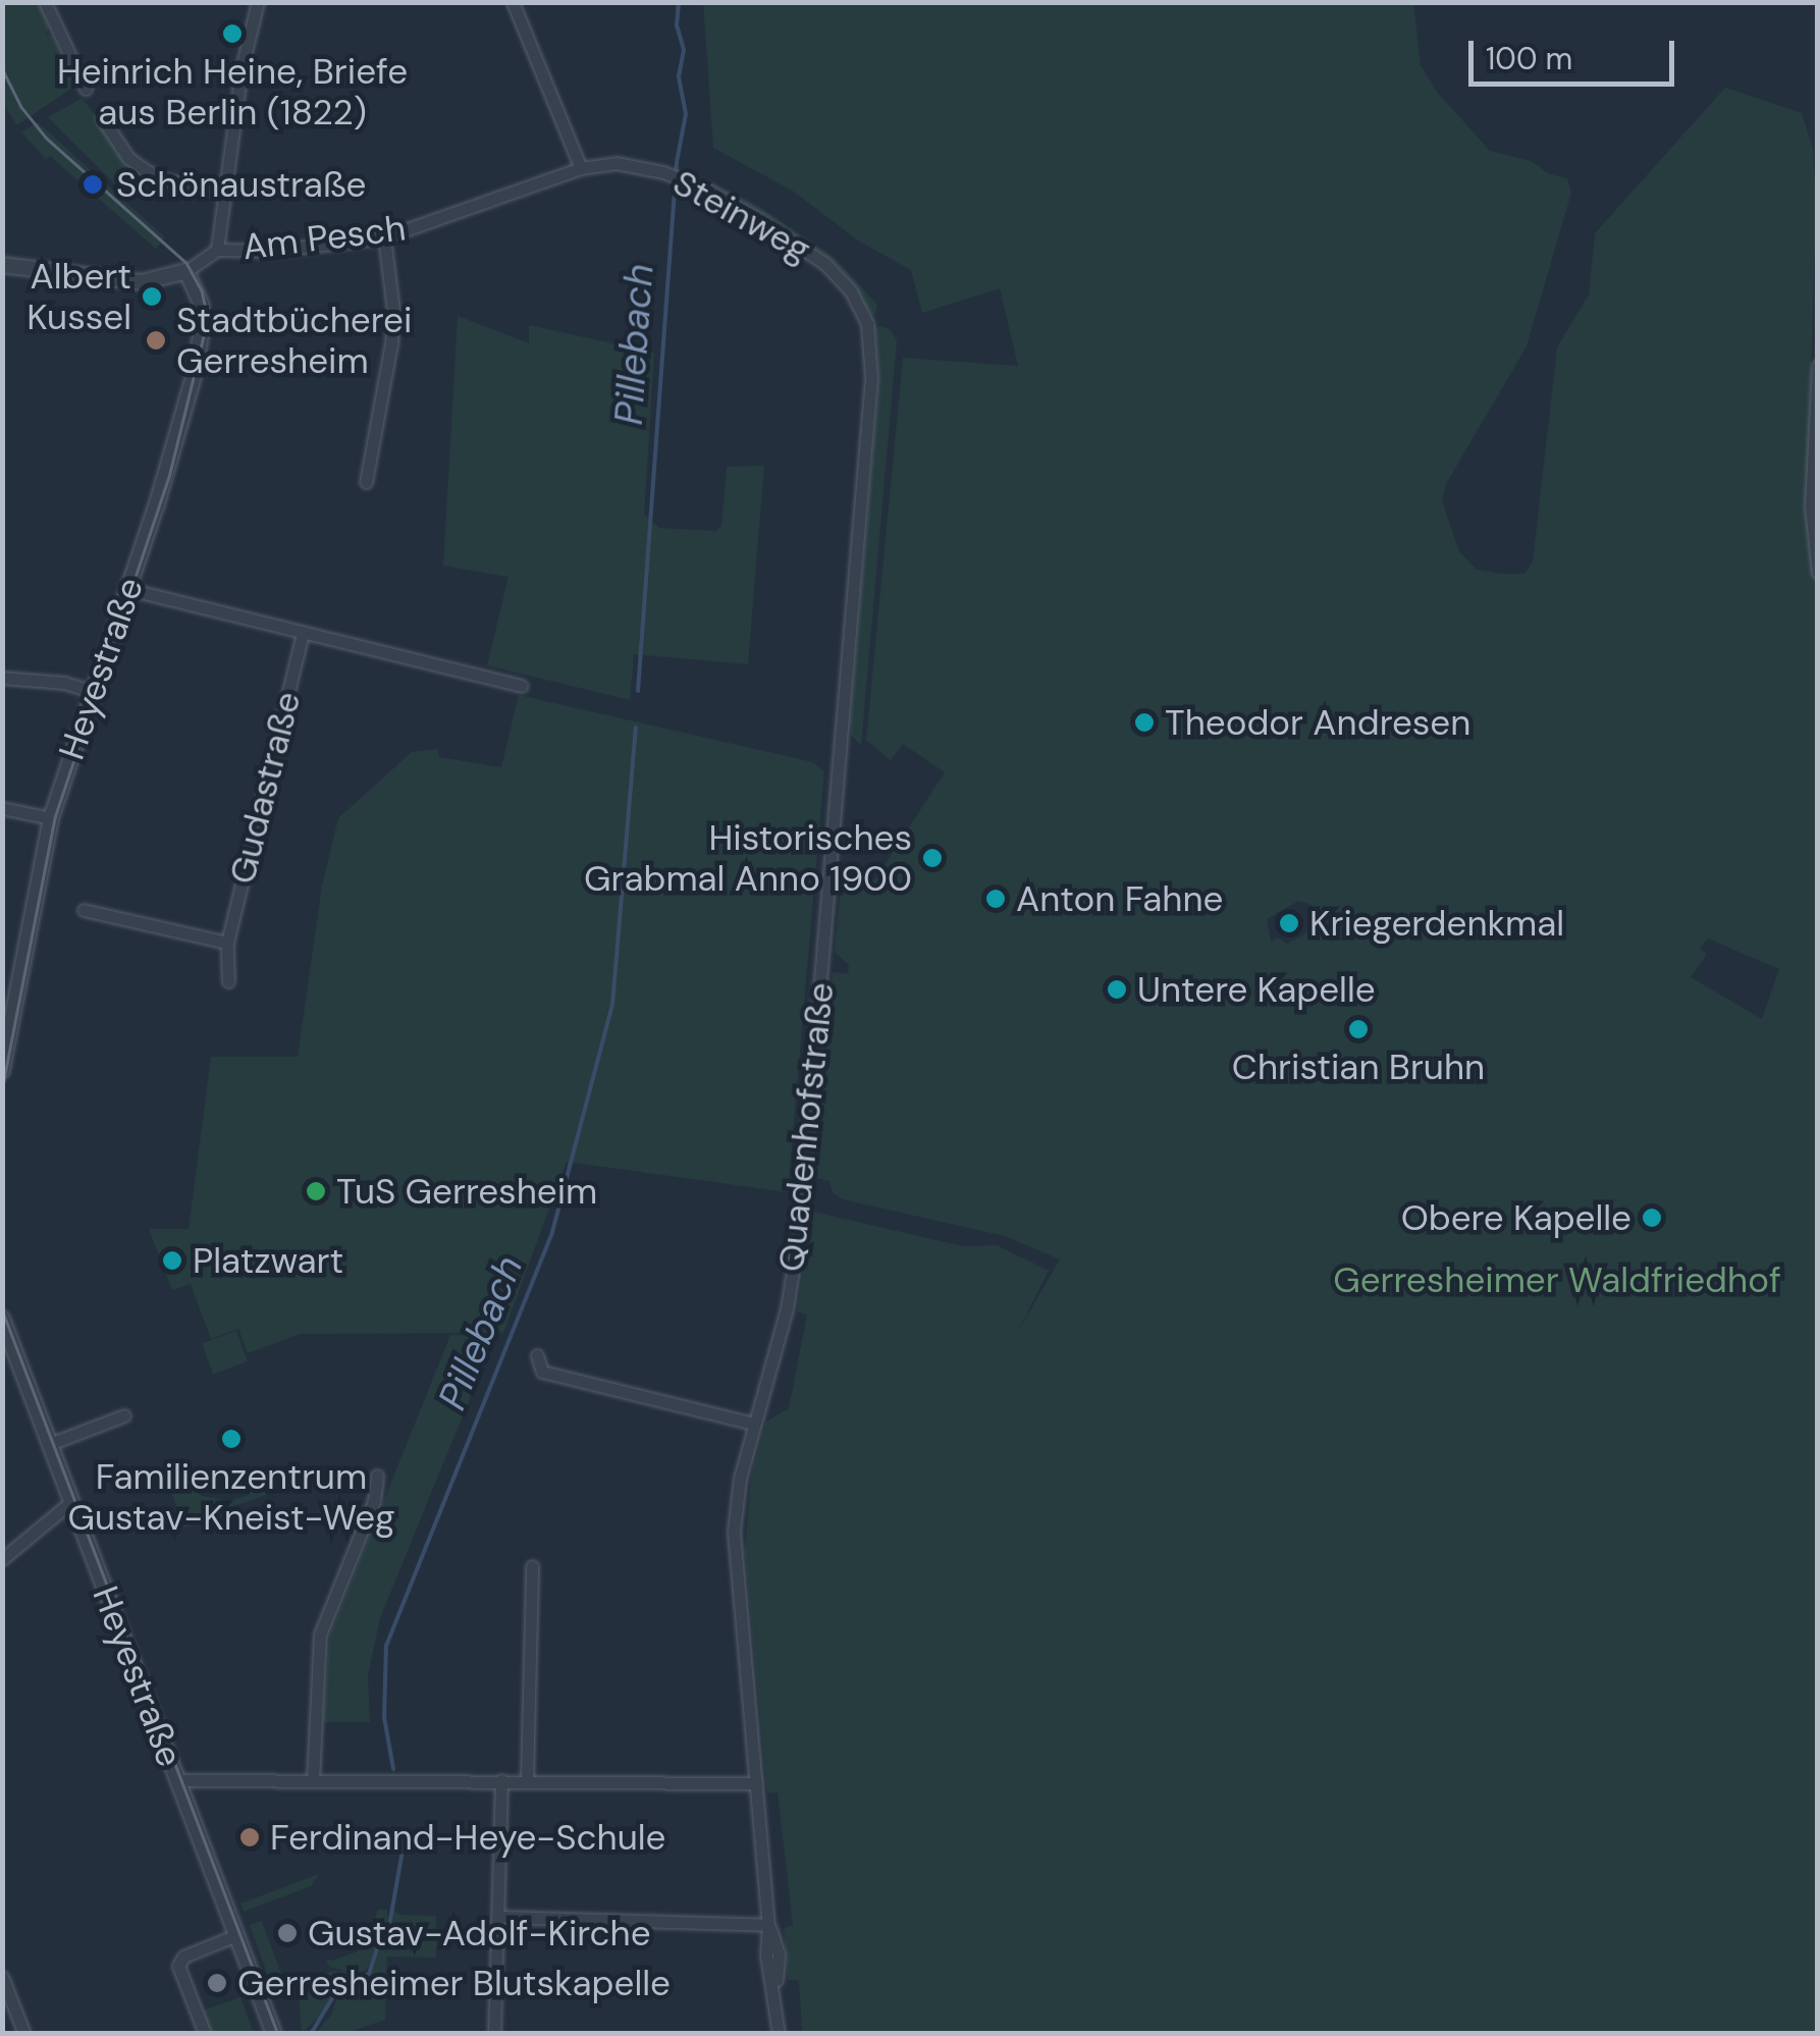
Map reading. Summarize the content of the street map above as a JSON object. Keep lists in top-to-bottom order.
{
  "streets": {
    "street": [
      "Steinweg",
      "Am Pesch",
      "Heyestraße",
      "Gudastraße",
      "Quadenhofstraße"
    ]
  },
  "crossings": [
    ["Steinweg", "Am Pesch"],
    ["Steinweg", "Quadenhofstraße"],
    ["Am Pesch", "Heyestraße"]
  ],
  "water": ["Pillebach"],
  "parks": ["Gerresheimer Waldfriedhof"],
  "places": [
    "Heinrich Heine, Briefe aus Berlin (1822)",
    "Schönaustraße",
    "Albert Kussel",
    "Stadtbücherei Gerresheim",
    "Theodor Andresen",
    "Historisches Grabmal Anno 1900",
    "Anton Fahne",
    "Kriegerdenkmal",
    "Untere Kapelle",
    "Christian Bruhn",
    "TuS Gerresheim",
    "Obere Kapelle",
    "Platzwart",
    "Familienzentrum Gustav-Kneist-Weg",
    "Ferdinand-Heye-Schule",
    "Gustav-Adolf-Kirche",
    "Gerresheimer Blutskapelle"
  ],
  "scale_bar": "100 m"
}
